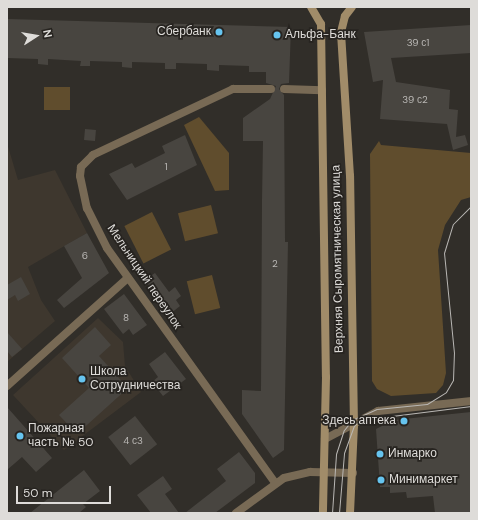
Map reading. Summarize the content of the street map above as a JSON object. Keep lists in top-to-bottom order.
{
  "streets": {
    "main road": ["Верхняя Сыромятническая улица"],
    "street": ["Мельницкий переулок"]
  },
  "places": [
    "Сбербанк",
    "Альфа-Банк",
    "Школа Сотрудничества",
    "Здесь аптека",
    "Пожарная часть № 50",
    "Инмарко",
    "Минимаркет"
  ],
  "house_numbers": [
    "39 с1",
    "39 с2",
    "1",
    "6",
    "2",
    "8",
    "4 с3"
  ],
  "scale_bar": "50 m",
  "north": "right"
}
